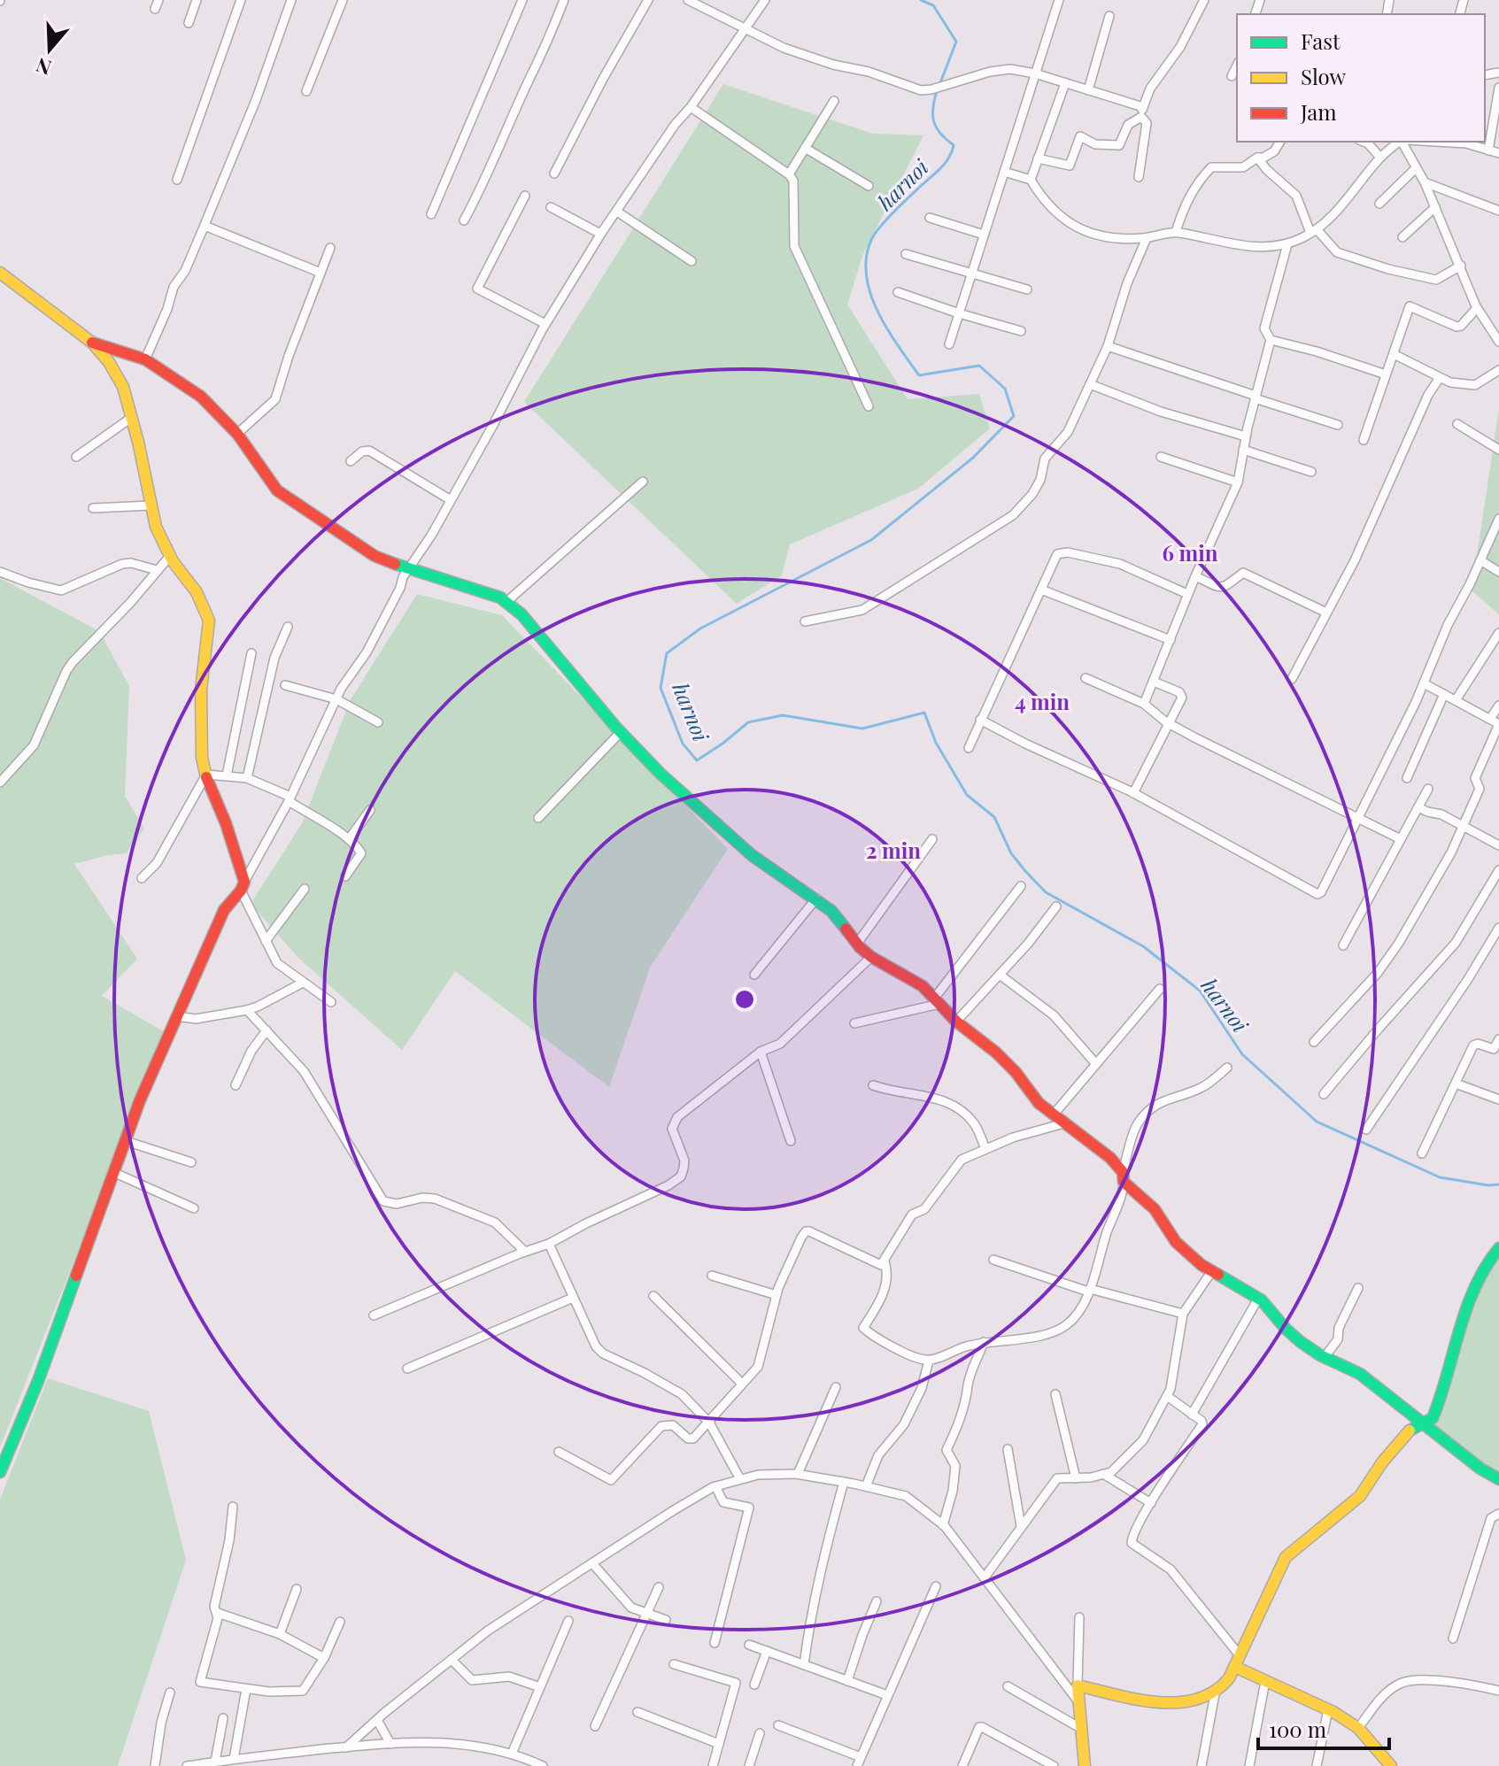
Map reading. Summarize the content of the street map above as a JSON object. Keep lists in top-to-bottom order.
{
  "water": ["harnoi"],
  "legend": ["Fast", "Slow", "Jam"],
  "scale_bar": "100 m",
  "north": "bottom",
  "rings": ["6 min", "4 min", "2 min"]
}
